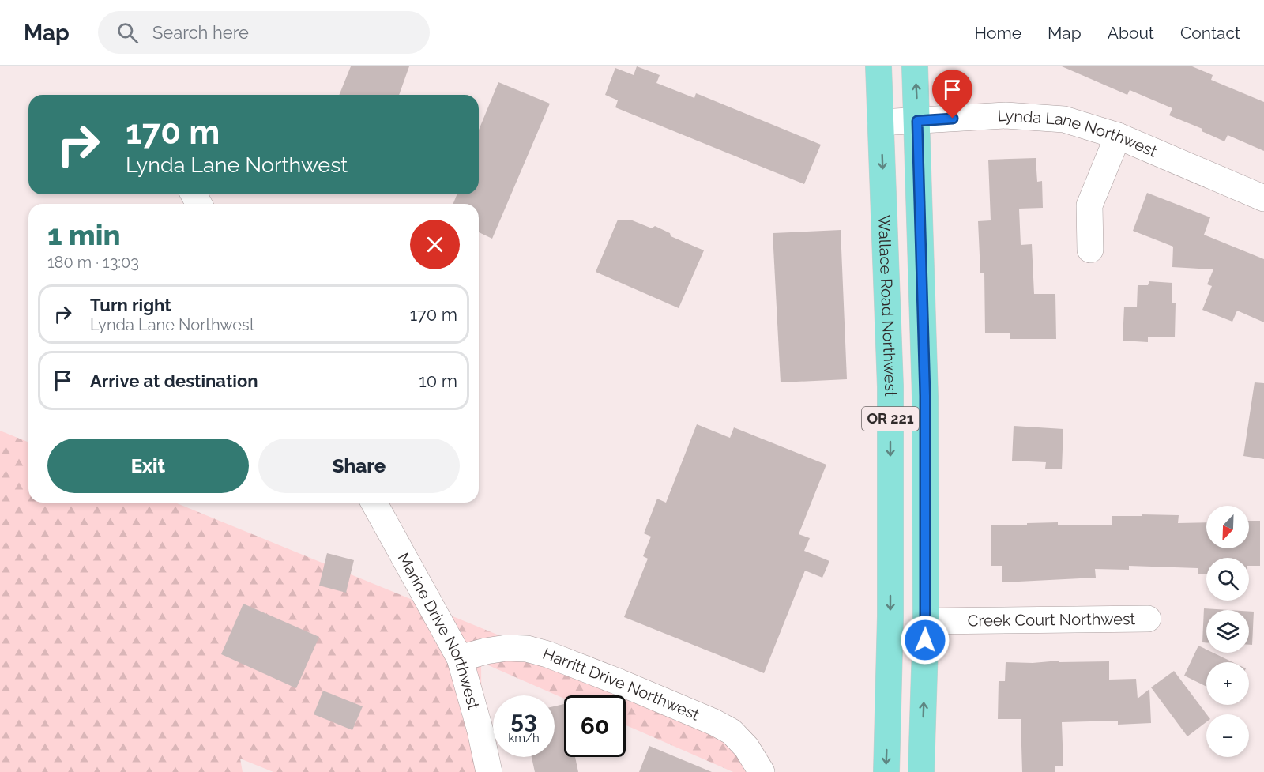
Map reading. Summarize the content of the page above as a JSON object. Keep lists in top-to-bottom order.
{
  "streets": {
    "main road": ["Wallace Road Northwest", "OR 221"],
    "street": [
      "Lynda Lane Northwest",
      "Creek Court Northwest",
      "Marine Drive Northwest",
      "Harritt Drive Northwest"
    ]
  },
  "crossings": [
    ["Lynda Lane Northwest", "Wallace Road Northwest"],
    ["Lynda Lane Northwest", "OR 221"],
    ["OR 221", "Creek Court Northwest"],
    ["Marine Drive Northwest", "Harritt Drive Northwest"]
  ],
  "north": "bottom left",
  "page": {
    "header": "Map",
    "search": "Search here",
    "nav": [
      "Home",
      "Map",
      "About",
      "Contact"
    ],
    "turn": ["170 m", "Lynda Lane Northwest"],
    "heading": ["1 min", "180 m · 13:03"],
    "list": [
      {
        "name": "Turn right",
        "note": "Lynda Lane Northwest",
        "value": "170 m"
      },
      {
        "name": "Arrive at destination",
        "value": "10 m"
      }
    ],
    "buttons": ["Exit", "Share"],
    "map_buttons": ["+", "−"],
    "speed": "53 km/h",
    "limit": "60"
  }
}
